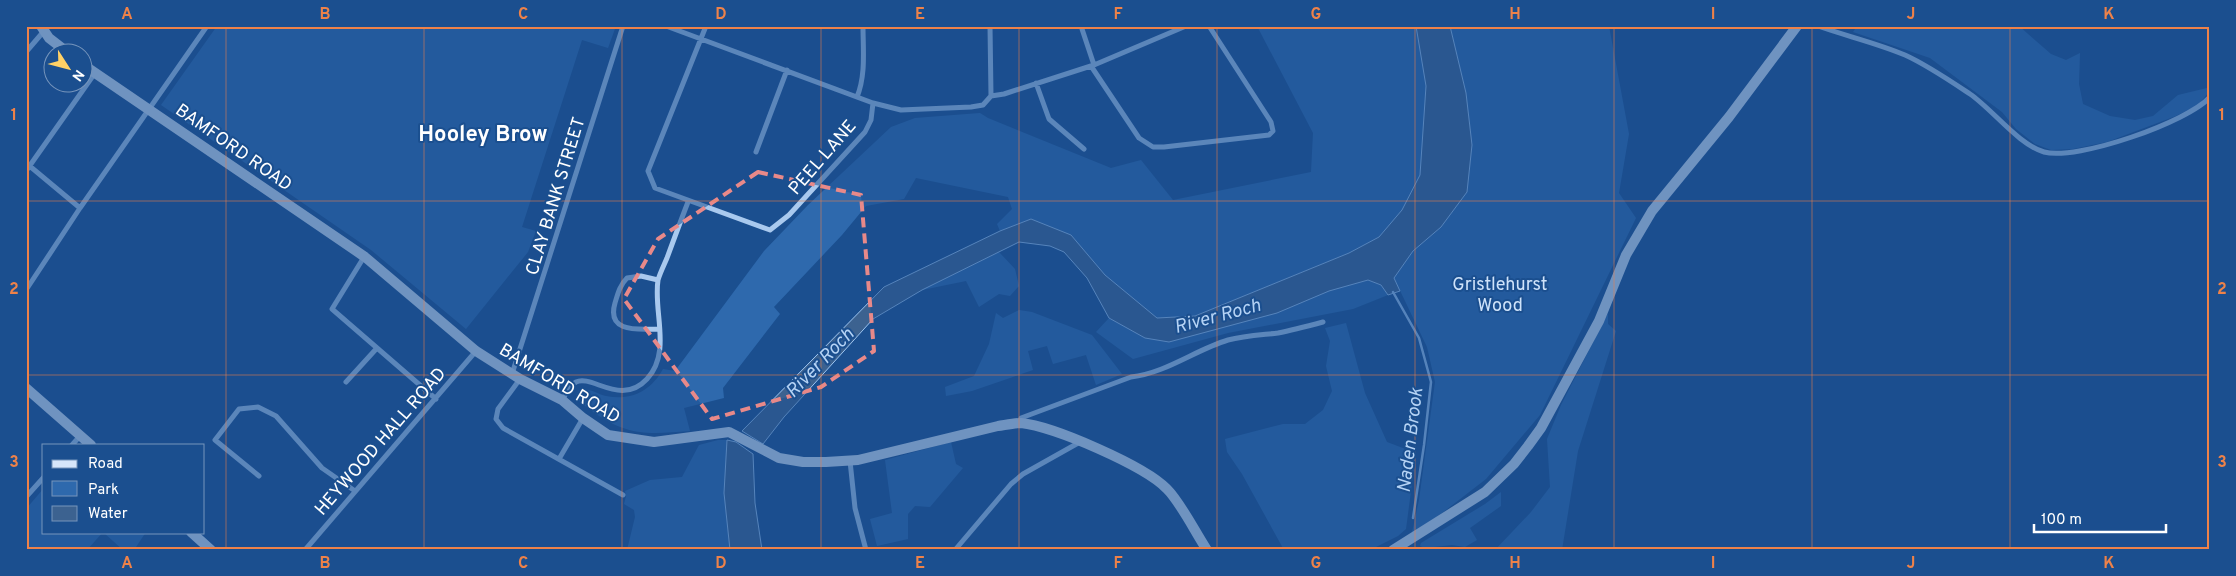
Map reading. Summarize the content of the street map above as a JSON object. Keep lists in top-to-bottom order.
{
  "streets": {
    "street": [
      "BAMFORD ROAD",
      "PEEL LANE",
      "CLAY BANK STREET",
      "HEYWOOD HALL ROAD"
    ]
  },
  "crossings": [
    ["BAMFORD ROAD", "CLAY BANK STREET"],
    ["BAMFORD ROAD", "HEYWOOD HALL ROAD"]
  ],
  "districts": ["Hooley Brow"],
  "water": ["River Roch", "Naden Brook"],
  "parks": ["Gristlehurst Wood"],
  "legend": ["Road", "Park", "Water"],
  "scale_bar": "100 m",
  "north": "bottom right",
  "grid": {
    "columns": [
      "A",
      "B",
      "C",
      "D",
      "E",
      "F",
      "G",
      "H",
      "I",
      "J",
      "K"
    ],
    "rows": ["1", "2", "3"]
  }
}
